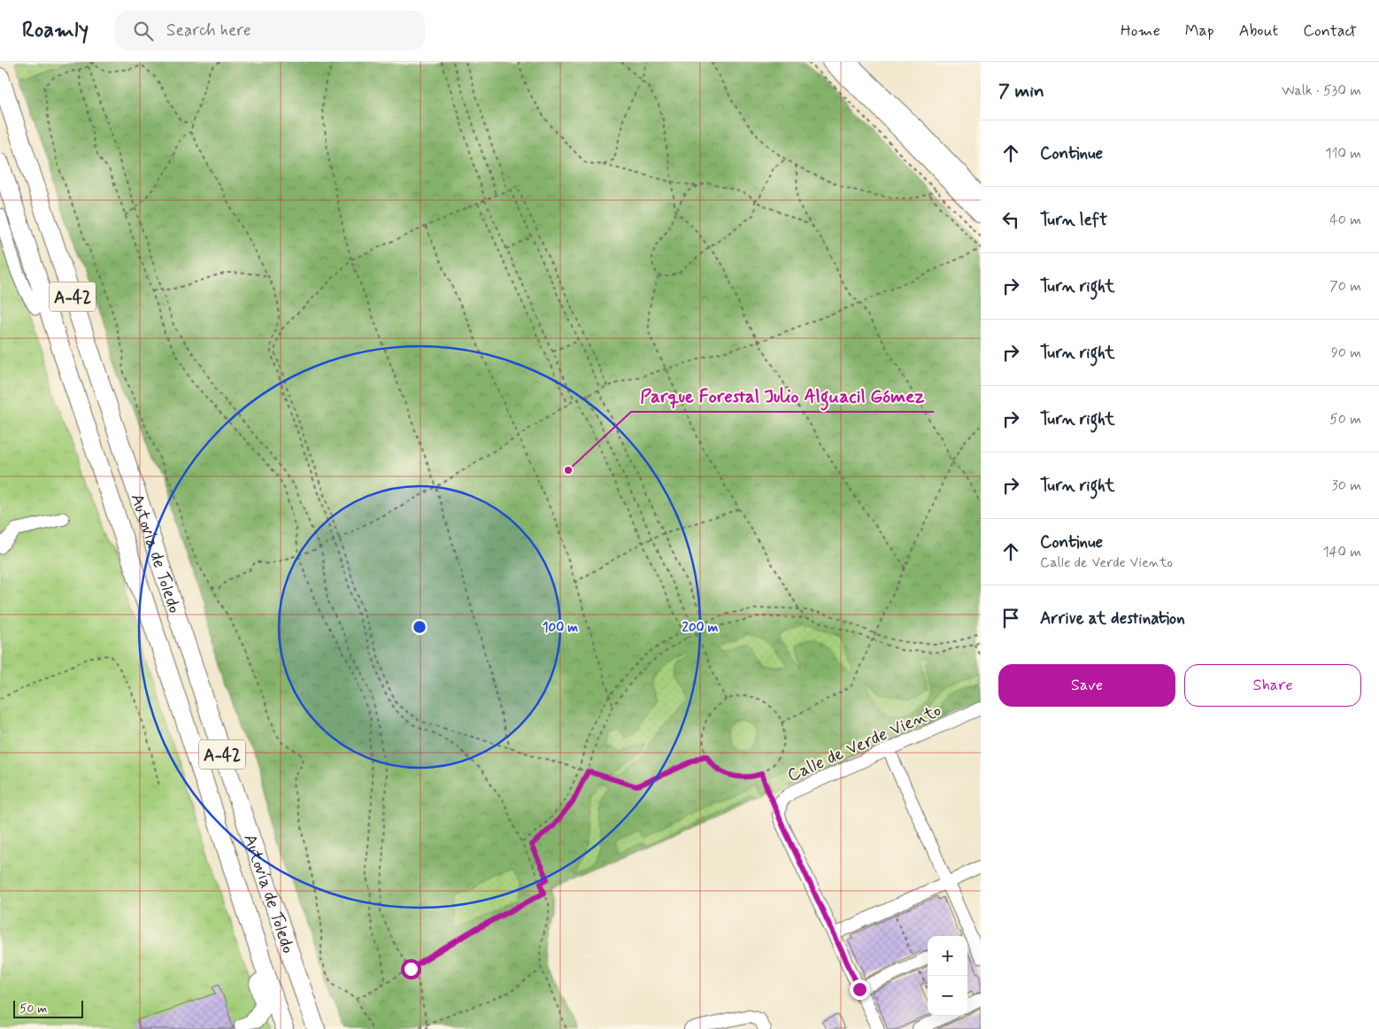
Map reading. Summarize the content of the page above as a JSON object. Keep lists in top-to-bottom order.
{
  "streets": {
    "highway": ["A-42", "Autovía de Toledo"],
    "street": ["Calle de Verde Viento"]
  },
  "places": ["Parque Forestal Julio Alguacil Gómez"],
  "scale_bar": "50 m",
  "page": {
    "header": "Roamly",
    "search": "Search here",
    "nav": [
      "Home",
      "Map",
      "About",
      "Contact"
    ],
    "heading": ["7 min", "Walk · 530 m"],
    "list": [
      ["Continue", "110 m"],
      ["Turn left", "40 m"],
      ["Turn right", "70 m"],
      ["Turn right", "90 m"],
      ["Turn right", "50 m"],
      ["Turn right", "30 m"],
      ["Continue", "Calle de Verde Viento", "140 m"],
      "Arrive at destination"
    ],
    "buttons": ["Save", "Share"],
    "map_buttons": ["+", "−"],
    "scale": "50 m"
  },
  "rings": ["100 m", "200 m"]
}
